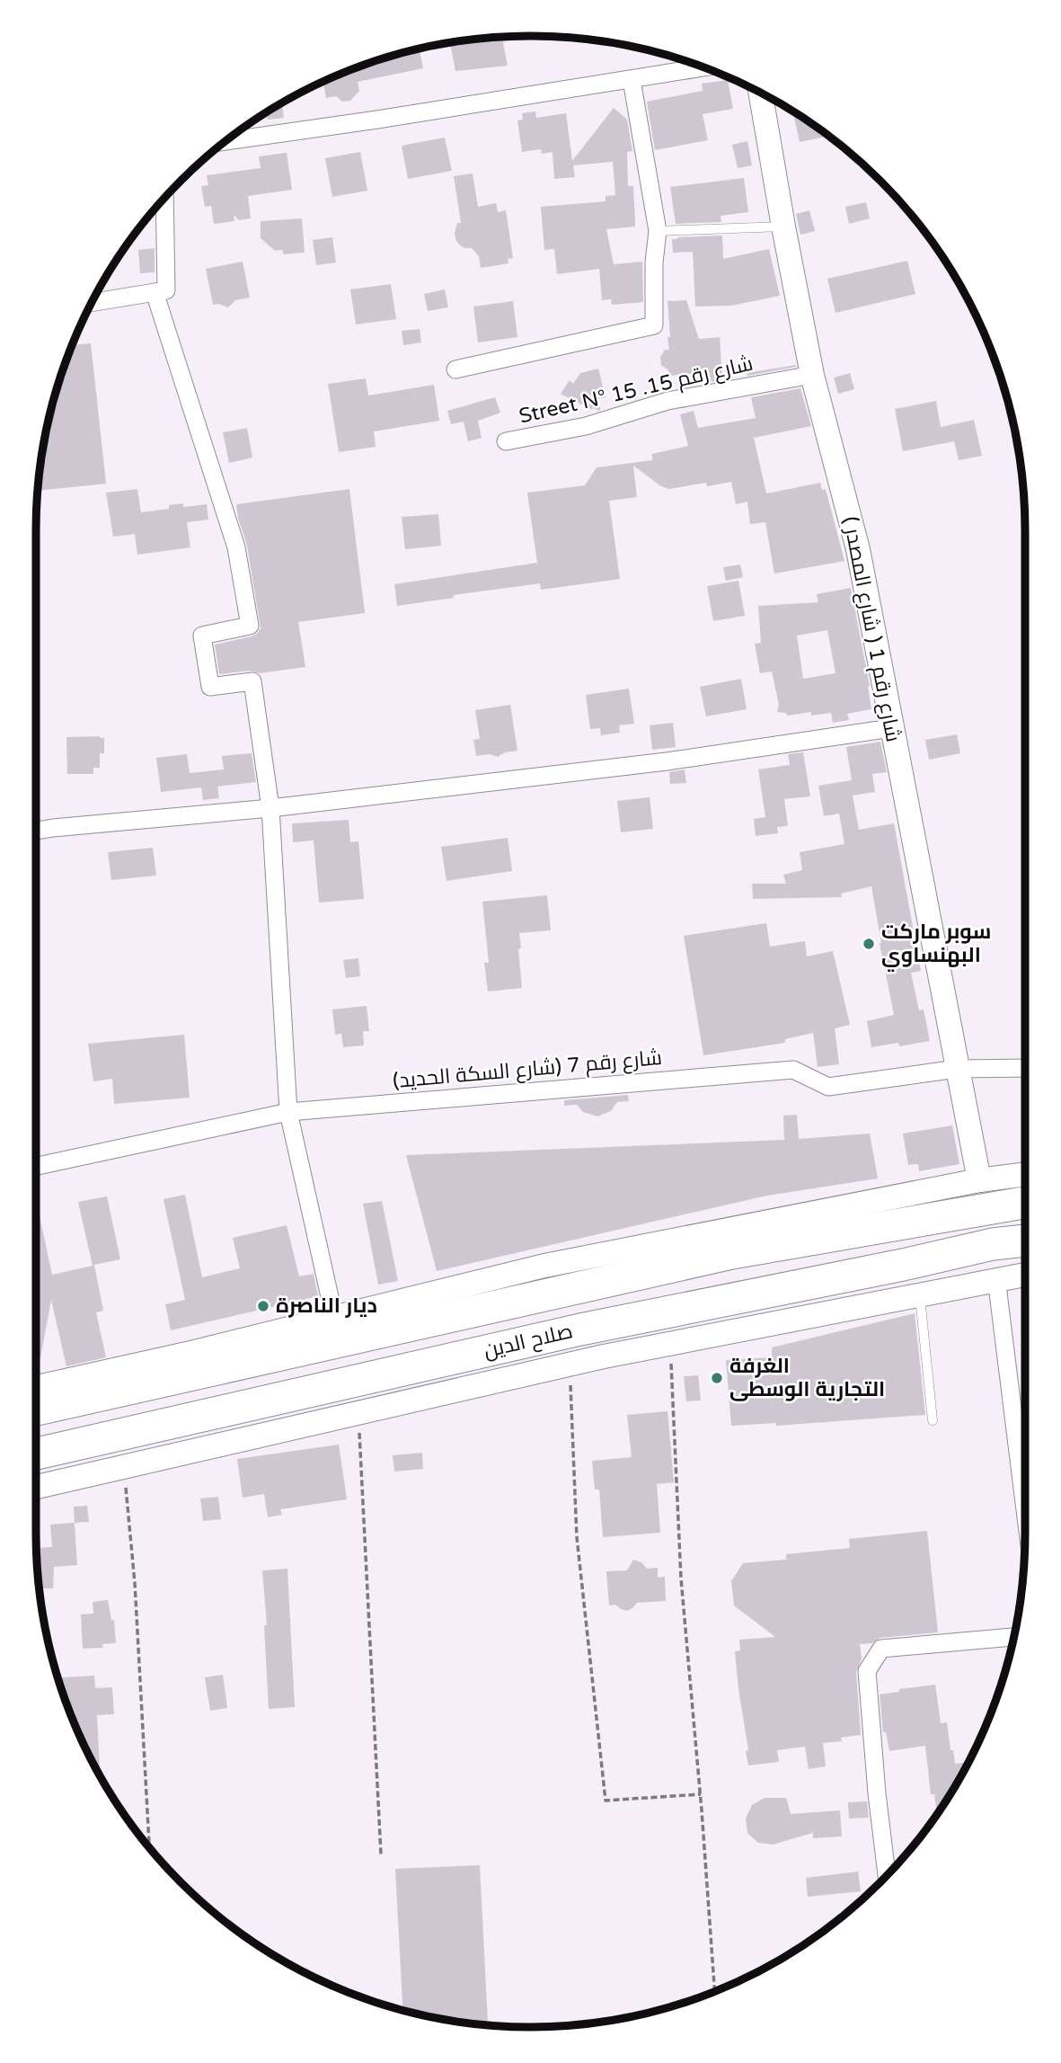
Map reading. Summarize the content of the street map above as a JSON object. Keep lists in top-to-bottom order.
{
  "streets": {
    "highway": ["صلاح الدين"],
    "street": ["Street N° 15 .شارع رقم 15", "شارع رقم 1 ( شارع المصدر )", "شارع رقم 7 (شارع السكة الحديد)"]
  },
  "crossings": [
    ["Street N° 15 .شارع رقم 15", "شارع رقم 1 ( شارع المصدر )"],
    ["شارع رقم 1 ( شارع المصدر )", "شارع رقم 7 (شارع السكة الحديد)"]
  ],
  "places": ["سوبر ماركت البهنساوي", "ديار الناصرة", "الغرفة التجارية الوسطى"]
}
